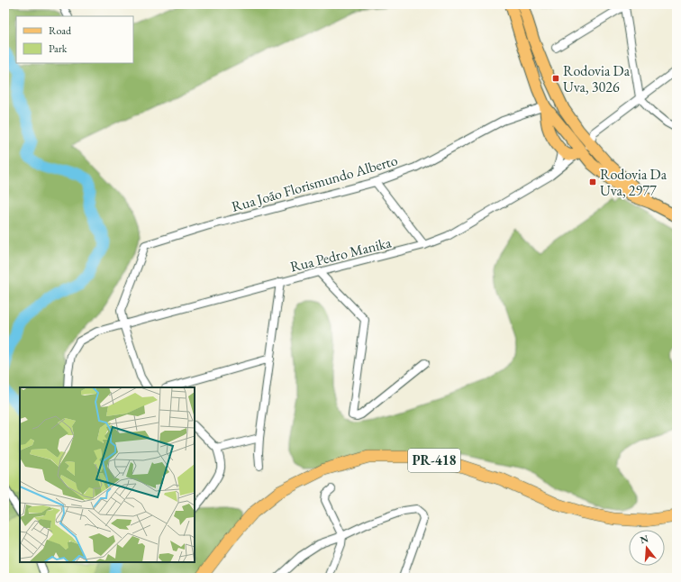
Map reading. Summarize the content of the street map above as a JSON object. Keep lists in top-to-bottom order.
{
  "streets": {
    "highway": ["PR-418"],
    "street": ["Rua João Florismundo Alberto", "Rua Pedro Manika"]
  },
  "crossings": [
    ["Rua João Florismundo Alberto", "Rua Pedro Manika"]
  ],
  "places": {
    "transit": ["Rodovia Da Uva, 3026", "Rodovia Da Uva, 2977"]
  },
  "legend": ["Road", "Park"],
  "north": "top"
}
